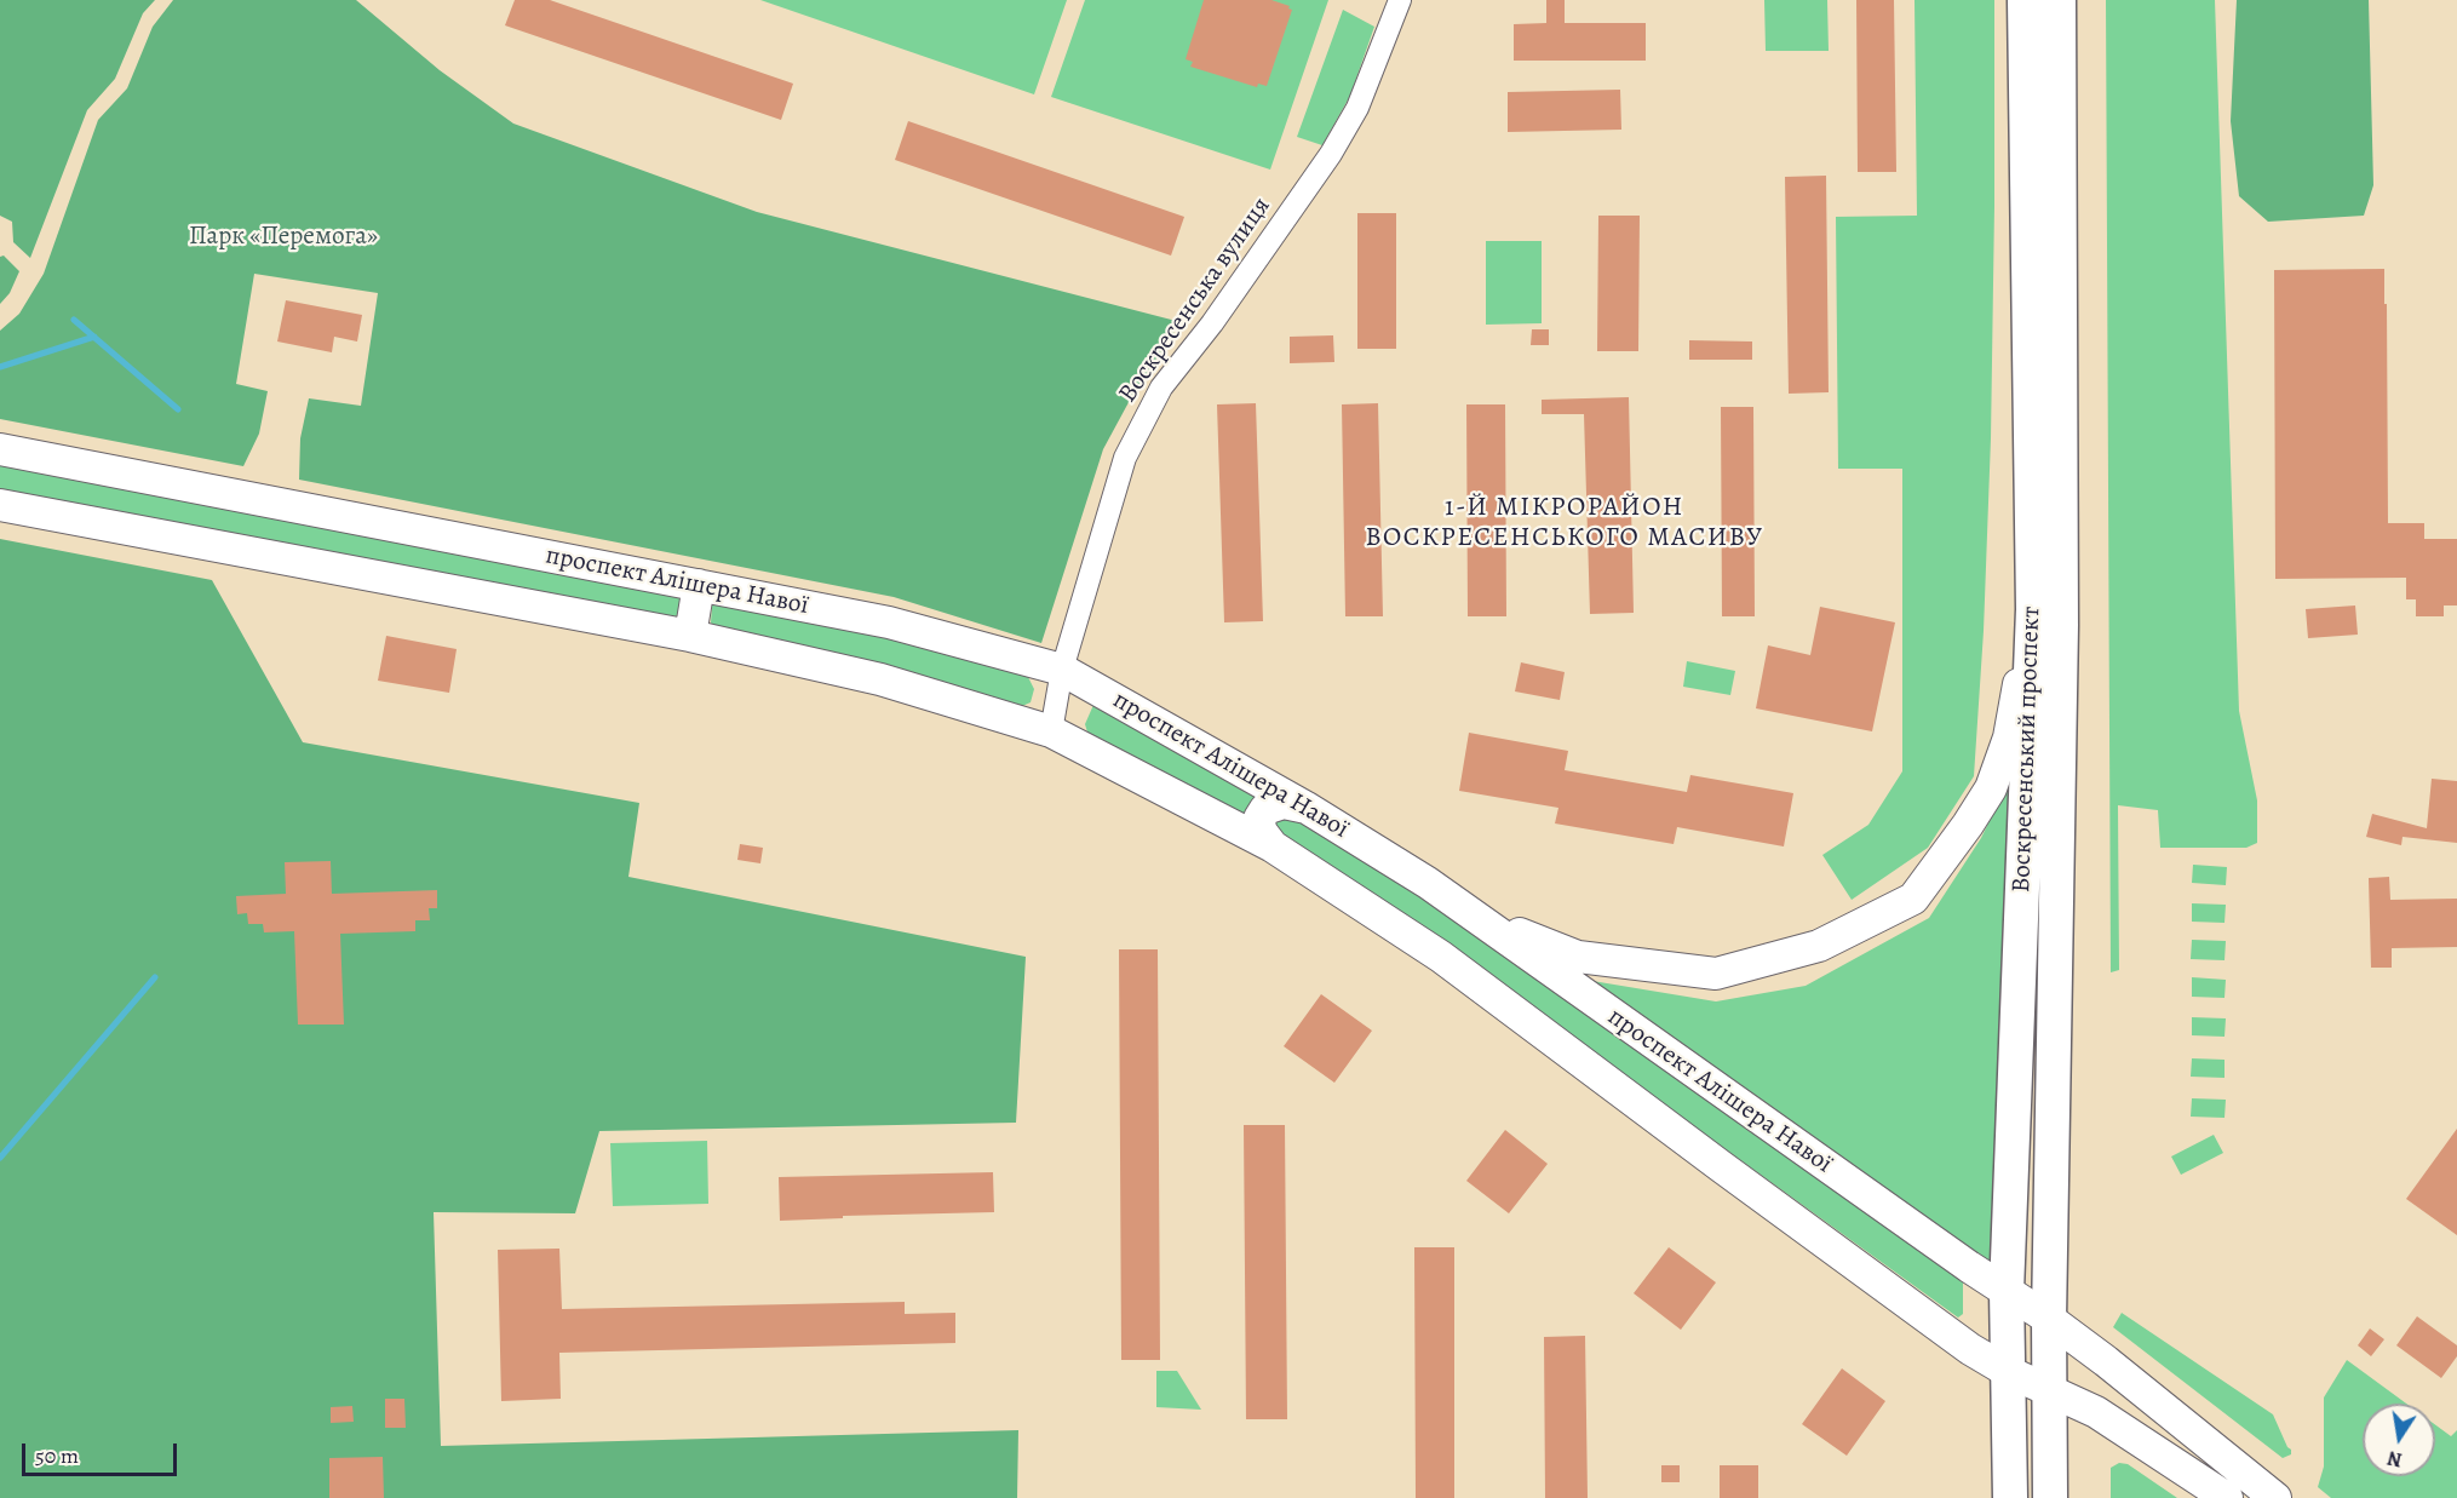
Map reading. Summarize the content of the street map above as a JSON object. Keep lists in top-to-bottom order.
{
  "streets": {
    "main road": ["Воскресенський проспект"],
    "street": ["Воскресенська вулиця", "проспект Алішера Навої"]
  },
  "crossings": [
    ["Воскресенська вулиця", "проспект Алішера Навої"],
    ["проспект Алішера Навої", "Воскресенський проспект"]
  ],
  "districts": ["1-Й МІКРОРАЙОН ВОСКРЕСЕНСЬКОГО МАСИВУ"],
  "parks": ["Парк «Перемога»"],
  "scale_bar": "50 m",
  "north": "bottom"
}
